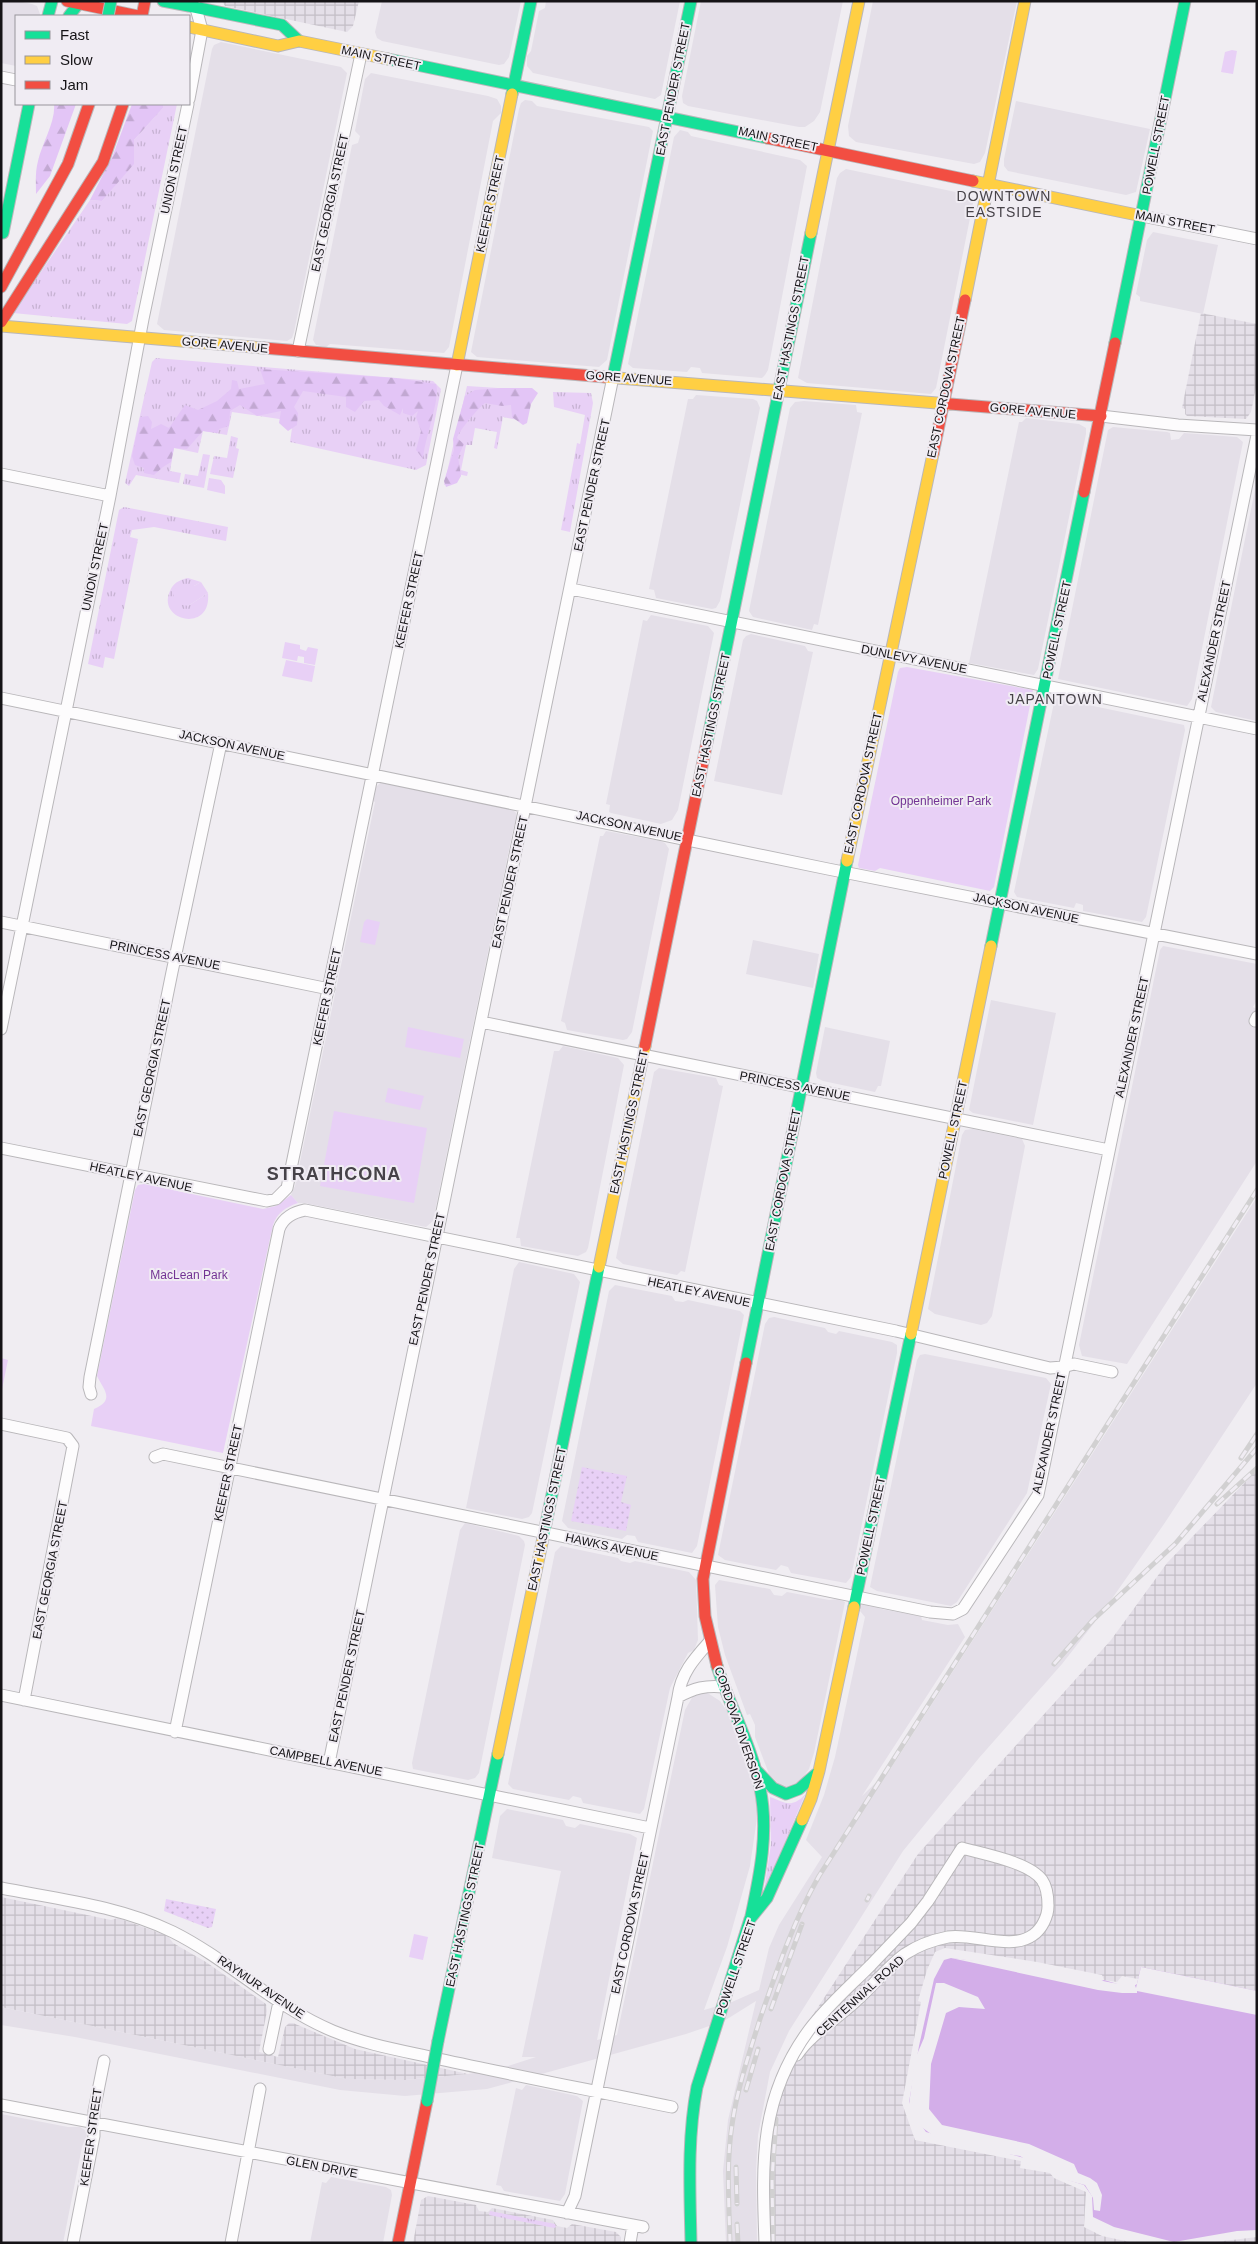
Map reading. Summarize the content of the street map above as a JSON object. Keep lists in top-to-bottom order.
{
  "streets": {
    "main road": [
      "MAIN STREET",
      "EAST PENDER STREET",
      "POWELL STREET",
      "KEEFER STREET",
      "EAST HASTINGS STREET",
      "GORE AVENUE",
      "EAST CORDOVA STREET",
      "CORDOVA DIVERSION"
    ],
    "street": [
      "UNION STREET",
      "EAST GEORGIA STREET",
      "ALEXANDER STREET",
      "DUNLEVY AVENUE",
      "JACKSON AVENUE",
      "PRINCESS AVENUE",
      "HEATLEY AVENUE",
      "HAWKS AVENUE",
      "CAMPBELL AVENUE",
      "RAYMUR AVENUE",
      "CENTENNIAL ROAD",
      "GLEN DRIVE"
    ]
  },
  "crossings": [
    ["MAIN STREET", "EAST PENDER STREET"],
    ["MAIN STREET", "POWELL STREET"],
    ["MAIN STREET", "EAST GEORGIA STREET"],
    ["MAIN STREET", "KEEFER STREET"],
    ["MAIN STREET", "EAST HASTINGS STREET"],
    ["MAIN STREET", "EAST CORDOVA STREET"],
    ["EAST PENDER STREET", "GORE AVENUE"],
    ["EAST PENDER STREET", "DUNLEVY AVENUE"],
    ["EAST PENDER STREET", "JACKSON AVENUE"],
    ["EAST PENDER STREET", "PRINCESS AVENUE"],
    ["EAST PENDER STREET", "HEATLEY AVENUE"],
    ["EAST PENDER STREET", "HAWKS AVENUE"],
    ["EAST PENDER STREET", "CAMPBELL AVENUE"],
    ["POWELL STREET", "GORE AVENUE"],
    ["POWELL STREET", "DUNLEVY AVENUE"],
    ["POWELL STREET", "JACKSON AVENUE"],
    ["POWELL STREET", "PRINCESS AVENUE"],
    ["POWELL STREET", "HEATLEY AVENUE"],
    ["POWELL STREET", "HAWKS AVENUE"],
    ["POWELL STREET", "CORDOVA DIVERSION"],
    ["UNION STREET", "GORE AVENUE"],
    ["UNION STREET", "JACKSON AVENUE"],
    ["UNION STREET", "PRINCESS AVENUE"],
    ["EAST GEORGIA STREET", "GORE AVENUE"],
    ["EAST GEORGIA STREET", "JACKSON AVENUE"],
    ["EAST GEORGIA STREET", "PRINCESS AVENUE"],
    ["EAST GEORGIA STREET", "HEATLEY AVENUE"],
    ["EAST GEORGIA STREET", "CAMPBELL AVENUE"],
    ["KEEFER STREET", "GORE AVENUE"],
    ["KEEFER STREET", "JACKSON AVENUE"],
    ["KEEFER STREET", "PRINCESS AVENUE"],
    ["KEEFER STREET", "HEATLEY AVENUE"],
    ["KEEFER STREET", "HAWKS AVENUE"],
    ["KEEFER STREET", "CAMPBELL AVENUE"],
    ["KEEFER STREET", "GLEN DRIVE"],
    ["EAST HASTINGS STREET", "GORE AVENUE"],
    ["EAST HASTINGS STREET", "DUNLEVY AVENUE"],
    ["EAST HASTINGS STREET", "JACKSON AVENUE"],
    ["EAST HASTINGS STREET", "PRINCESS AVENUE"],
    ["EAST HASTINGS STREET", "HEATLEY AVENUE"],
    ["EAST HASTINGS STREET", "HAWKS AVENUE"],
    ["EAST HASTINGS STREET", "CAMPBELL AVENUE"],
    ["EAST HASTINGS STREET", "GLEN DRIVE"],
    ["GORE AVENUE", "EAST CORDOVA STREET"],
    ["EAST CORDOVA STREET", "DUNLEVY AVENUE"],
    ["EAST CORDOVA STREET", "JACKSON AVENUE"],
    ["EAST CORDOVA STREET", "PRINCESS AVENUE"],
    ["EAST CORDOVA STREET", "HEATLEY AVENUE"],
    ["EAST CORDOVA STREET", "HAWKS AVENUE"],
    ["EAST CORDOVA STREET", "CORDOVA DIVERSION"],
    ["EAST CORDOVA STREET", "CAMPBELL AVENUE"],
    ["EAST CORDOVA STREET", "RAYMUR AVENUE"],
    ["EAST CORDOVA STREET", "GLEN DRIVE"],
    ["ALEXANDER STREET", "DUNLEVY AVENUE"],
    ["ALEXANDER STREET", "JACKSON AVENUE"],
    ["ALEXANDER STREET", "PRINCESS AVENUE"],
    ["ALEXANDER STREET", "HEATLEY AVENUE"],
    ["ALEXANDER STREET", "HAWKS AVENUE"],
    ["HAWKS AVENUE", "CORDOVA DIVERSION"]
  ],
  "districts": ["DOWNTOWN EASTSIDE", "JAPANTOWN", "STRATHCONA"],
  "parks": ["Oppenheimer Park", "MacLean Park"],
  "legend": ["Fast", "Slow", "Jam"]
}
